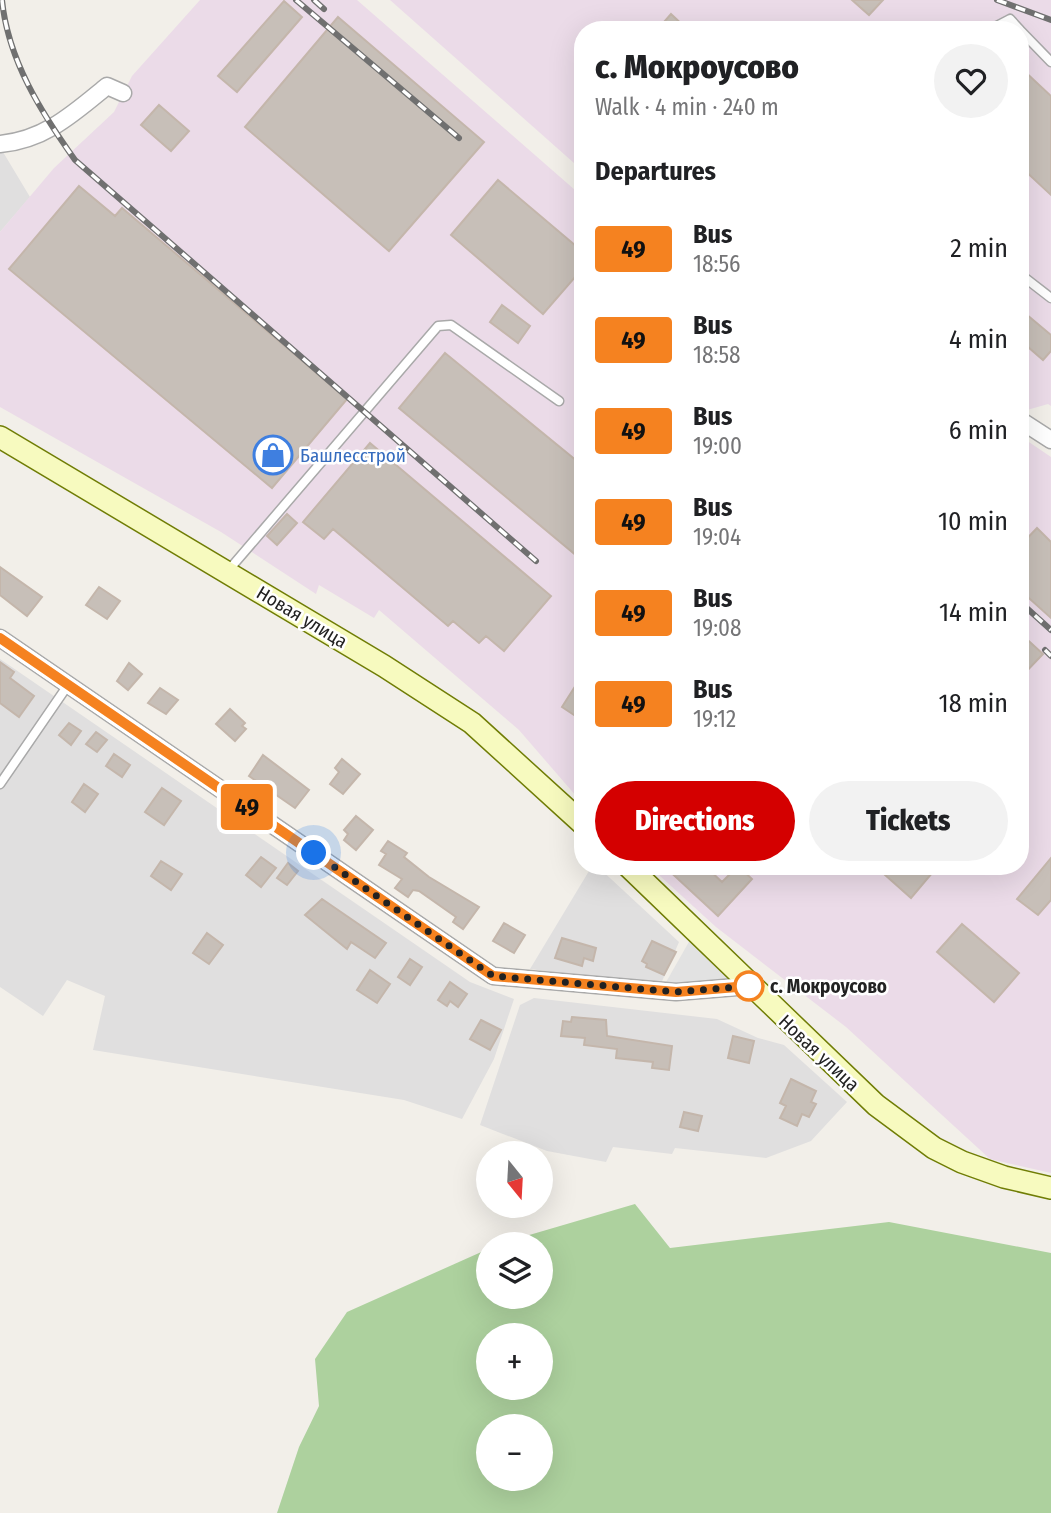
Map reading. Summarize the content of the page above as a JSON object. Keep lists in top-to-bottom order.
{
  "streets": {
    "main road": ["Новая улица"]
  },
  "places": {
    "shop": ["Башлесстрой"],
    "other": ["с. Мокроусово"]
  },
  "lines": ["bus line 49"],
  "north": "bottom",
  "page": {
    "on_map": "49",
    "heading": [
      ["с. Мокроусово", "Walk · 4 min · 240 m"],
      "Departures"
    ],
    "list": [
      {
        "mark": "49",
        "name": "Bus",
        "note": "18:56",
        "value": "2 min"
      },
      {
        "mark": "49",
        "name": "Bus",
        "note": "18:58",
        "value": "4 min"
      },
      {
        "mark": "49",
        "name": "Bus",
        "note": "19:00",
        "value": "6 min"
      },
      {
        "mark": "49",
        "name": "Bus",
        "note": "19:04",
        "value": "10 min"
      },
      {
        "mark": "49",
        "name": "Bus",
        "note": "19:08",
        "value": "14 min"
      },
      {
        "mark": "49",
        "name": "Bus",
        "note": "19:12",
        "value": "18 min"
      }
    ],
    "buttons": ["Directions", "Tickets"],
    "map_buttons": ["+", "−"]
  }
}
